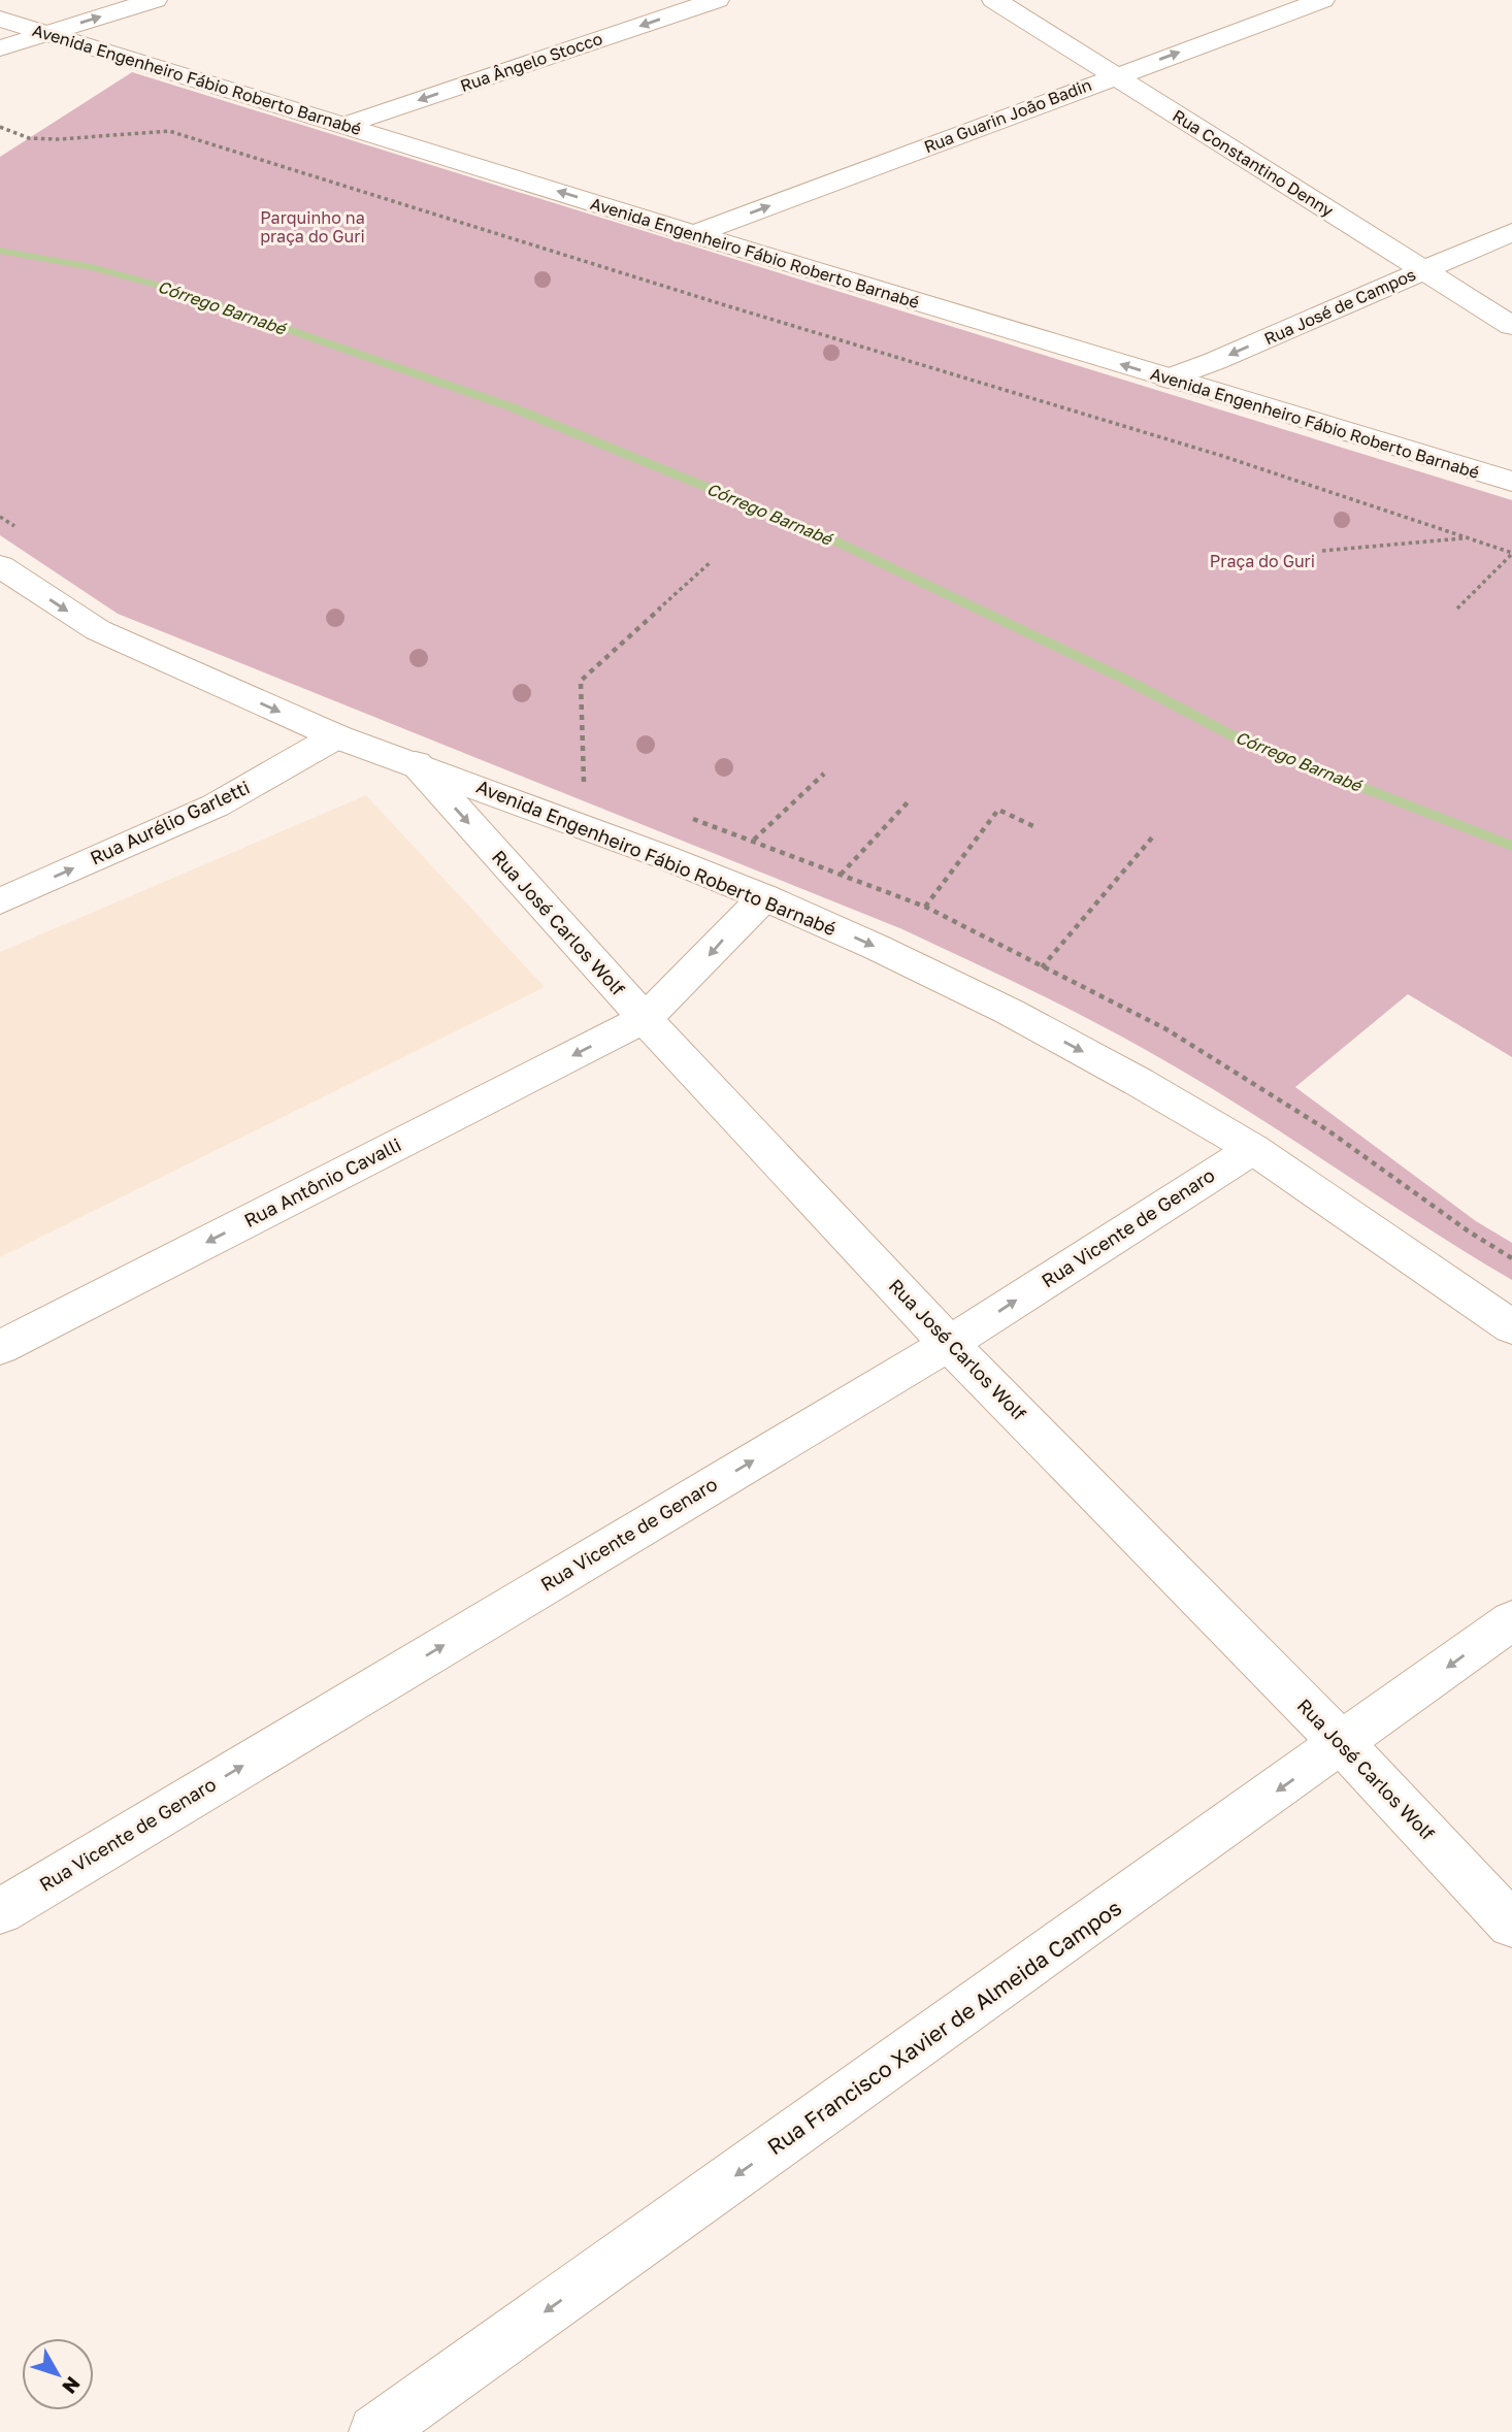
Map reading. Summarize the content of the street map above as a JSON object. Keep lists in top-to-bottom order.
{
  "streets": {
    "street": [
      "Rua Ângelo Stocco",
      "Avenida Engenheiro Fábio Roberto Barnabé",
      "Rua Guarin João Badin",
      "Rua Constantino Denny",
      "Rua José de Campos",
      "Rua Aurélio Garletti",
      "Rua José Carlos Wolf",
      "Rua Antônio Cavalli",
      "Rua Vicente de Genaro",
      "Rua Francisco Xavier de Almeida Campos"
    ]
  },
  "crossings": [
    ["Rua Ângelo Stocco", "Avenida Engenheiro Fábio Roberto Barnabé"],
    ["Avenida Engenheiro Fábio Roberto Barnabé", "Rua Guarin João Badin"],
    ["Avenida Engenheiro Fábio Roberto Barnabé", "Rua José de Campos"],
    ["Avenida Engenheiro Fábio Roberto Barnabé", "Rua Aurélio Garletti"],
    ["Avenida Engenheiro Fábio Roberto Barnabé", "Rua José Carlos Wolf"],
    ["Avenida Engenheiro Fábio Roberto Barnabé", "Rua Antônio Cavalli"],
    ["Avenida Engenheiro Fábio Roberto Barnabé", "Rua Vicente de Genaro"],
    ["Rua Guarin João Badin", "Rua Constantino Denny"],
    ["Rua Constantino Denny", "Rua José de Campos"],
    ["Rua José Carlos Wolf", "Rua Antônio Cavalli"],
    ["Rua José Carlos Wolf", "Rua Vicente de Genaro"],
    ["Rua José Carlos Wolf", "Rua Francisco Xavier de Almeida Campos"]
  ],
  "one_way": [
    "Rua Ângelo Stocco",
    "Rua Guarin João Badin",
    "Rua José de Campos",
    "Rua Aurélio Garletti",
    "Rua Antônio Cavalli",
    "Rua Vicente de Genaro",
    "Rua Francisco Xavier de Almeida Campos"
  ],
  "water": ["Córrego Barnabé"],
  "parks": ["Parquinho na praça do Guri", "Praça do Guri"],
  "north": "bottom right"
}
